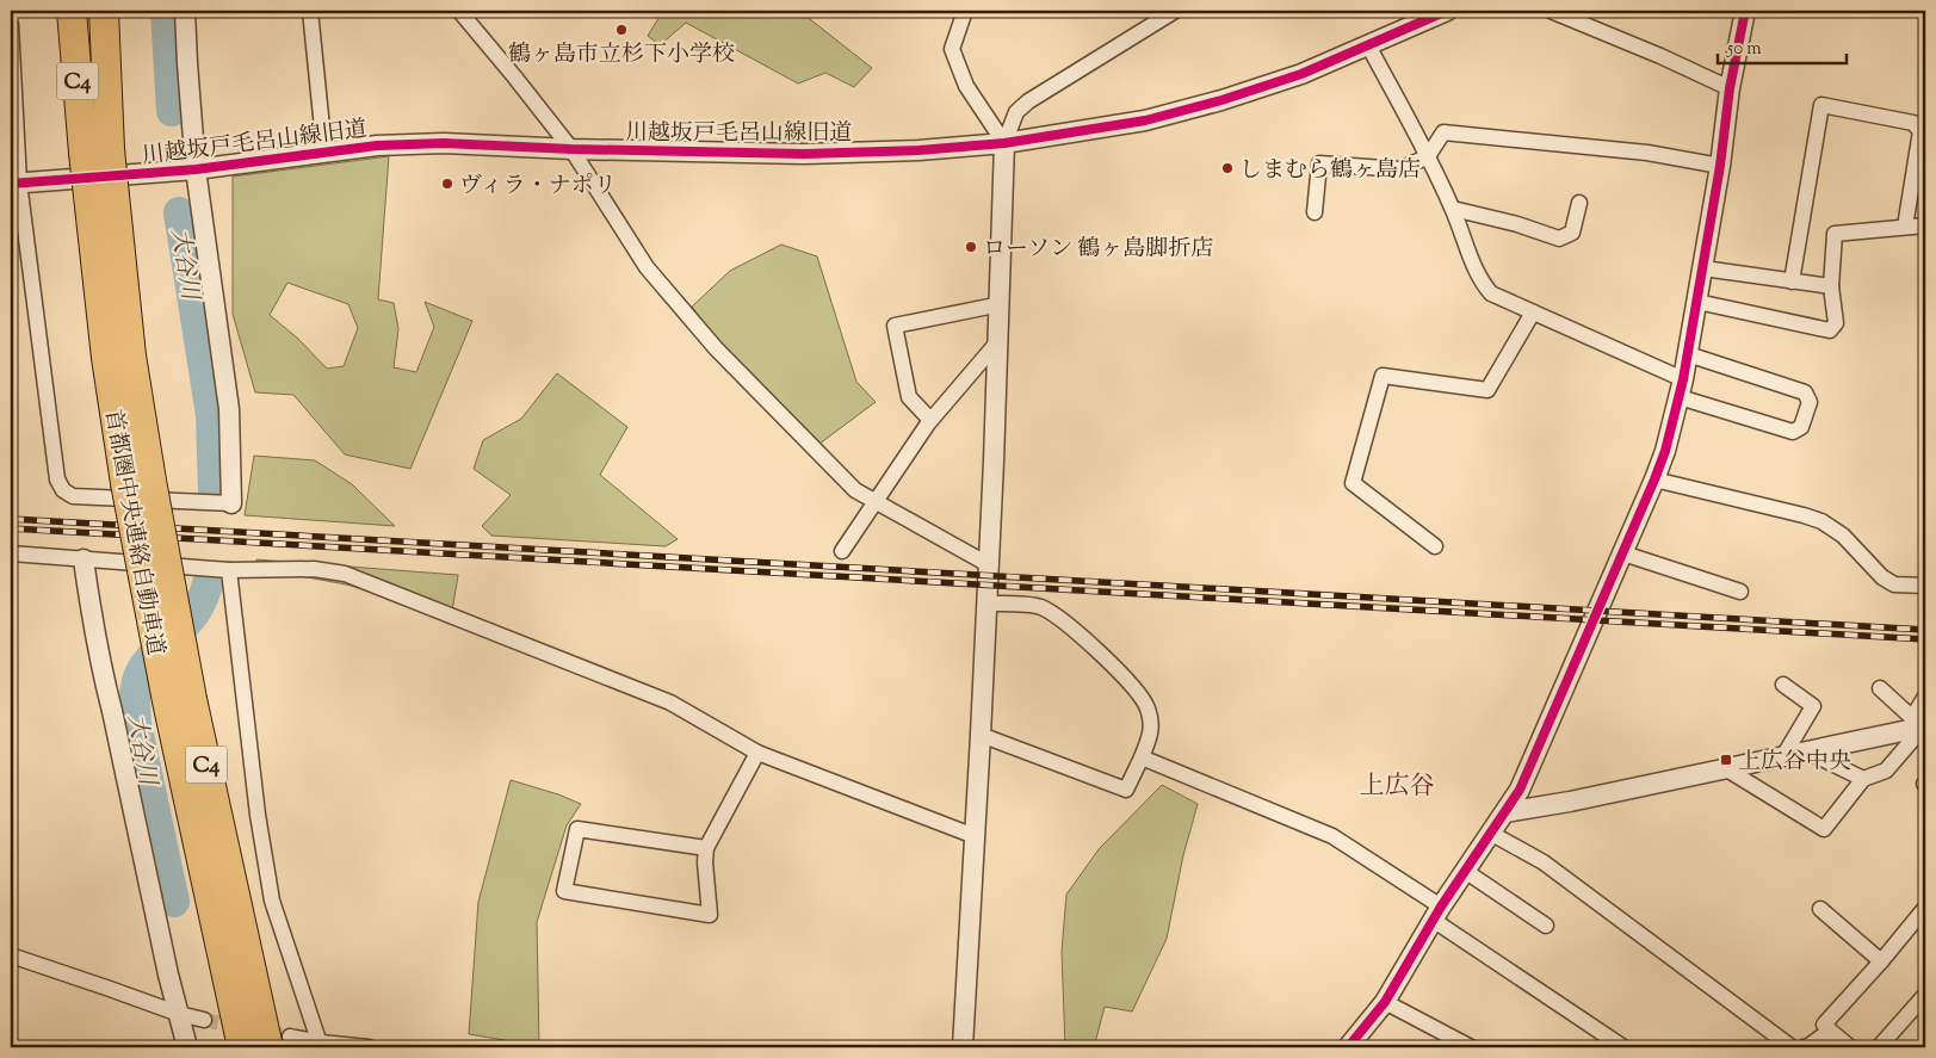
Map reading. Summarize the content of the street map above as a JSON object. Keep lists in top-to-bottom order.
{
  "streets": {
    "highway": ["C4", "首都圏中央連絡自動車道"],
    "street": ["川越坂戸毛呂山線旧道"]
  },
  "districts": ["上広谷"],
  "water": ["大谷川"],
  "places": {
    "other": [
      "鶴ヶ島市立杉下小学校",
      "しまむら鶴ヶ島店",
      "ヴィラ・ナポリ",
      "ローソン 鶴ヶ島脚折店"
    ],
    "transit": ["上広谷中央"]
  },
  "scale_bar": "50 m"
}
